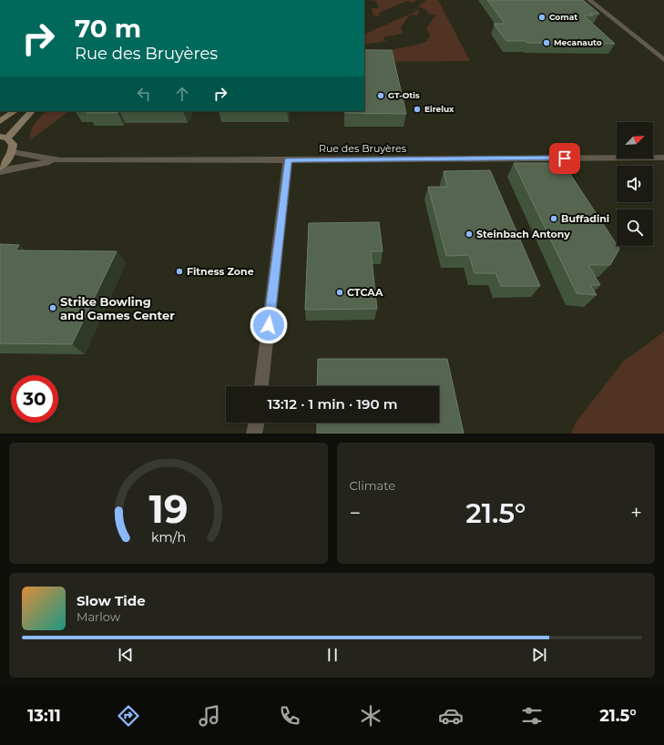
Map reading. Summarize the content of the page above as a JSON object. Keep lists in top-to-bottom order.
{
  "streets": {
    "street": ["Rue des Bruyères"]
  },
  "places": [
    "Comat",
    "Mecanauto",
    "GT-Otis",
    "Eirelux",
    "Buffadini",
    "Steinbach Antony",
    "Fitness Zone",
    "CTCAA",
    "Strike Bowling and Games Center"
  ],
  "north": "top right",
  "page": {
    "turn": ["70 m", "Rue des Bruyères"],
    "limit": "30",
    "trip": "13:12 · 1 min · 190 m",
    "tile": "Climate",
    "heat": ["−", "21.5°", "+"],
    "song": ["Slow Tide", "Marlow"],
    "tabs": ["13:11", "21.5°"],
    "gauge": ["19", "km/h"]
  }
}
